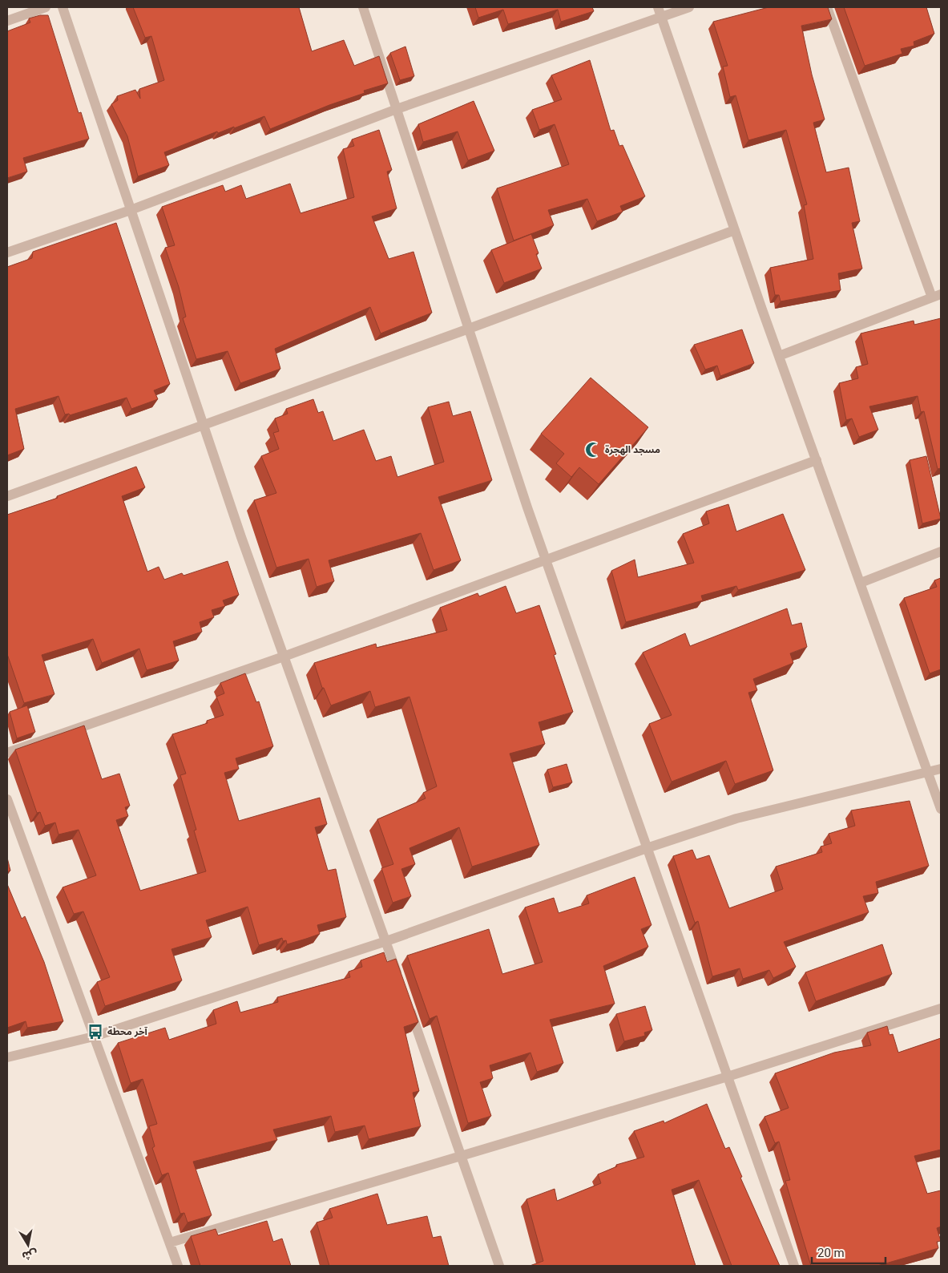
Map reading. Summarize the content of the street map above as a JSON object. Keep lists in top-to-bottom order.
{
  "places": {
    "mosque": ["مسجد الهجرة"],
    "bus stop": ["آخر محطة"]
  },
  "scale_bar": "20 m",
  "north": "bottom"
}
